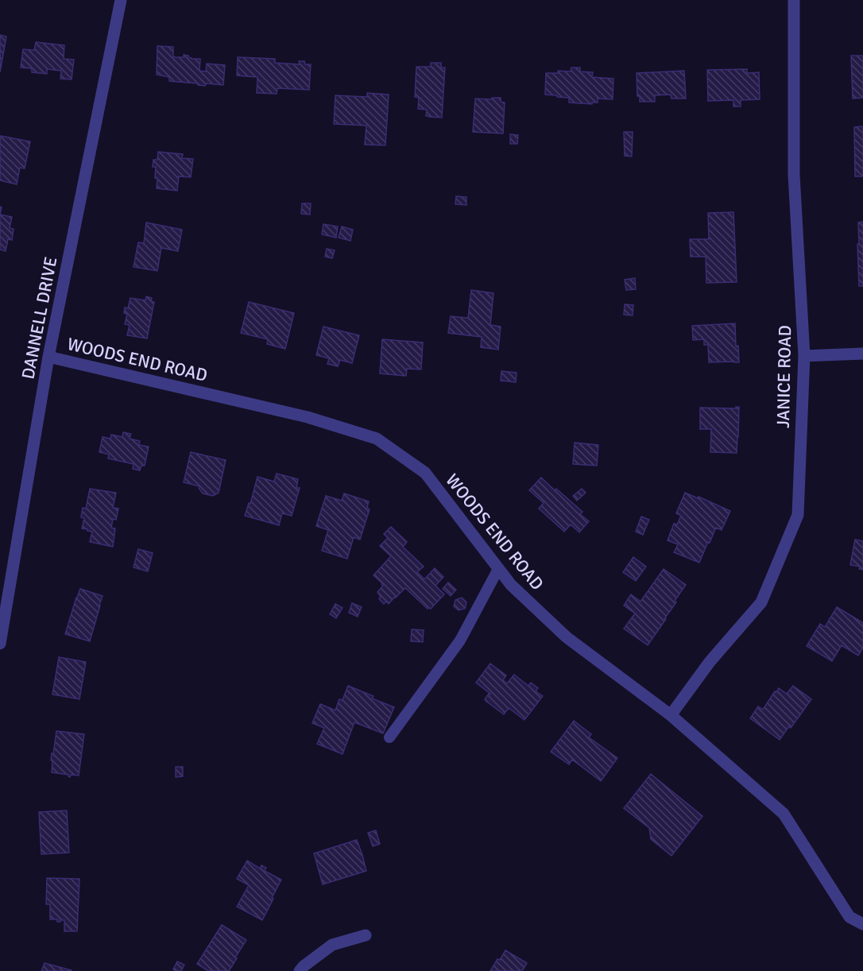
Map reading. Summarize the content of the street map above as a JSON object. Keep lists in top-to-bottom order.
{
  "streets": {
    "street": ["DANNELL DRIVE", "WOODS END ROAD", "JANICE ROAD"]
  },
  "crossings": [
    ["DANNELL DRIVE", "WOODS END ROAD"],
    ["WOODS END ROAD", "JANICE ROAD"]
  ]
}
